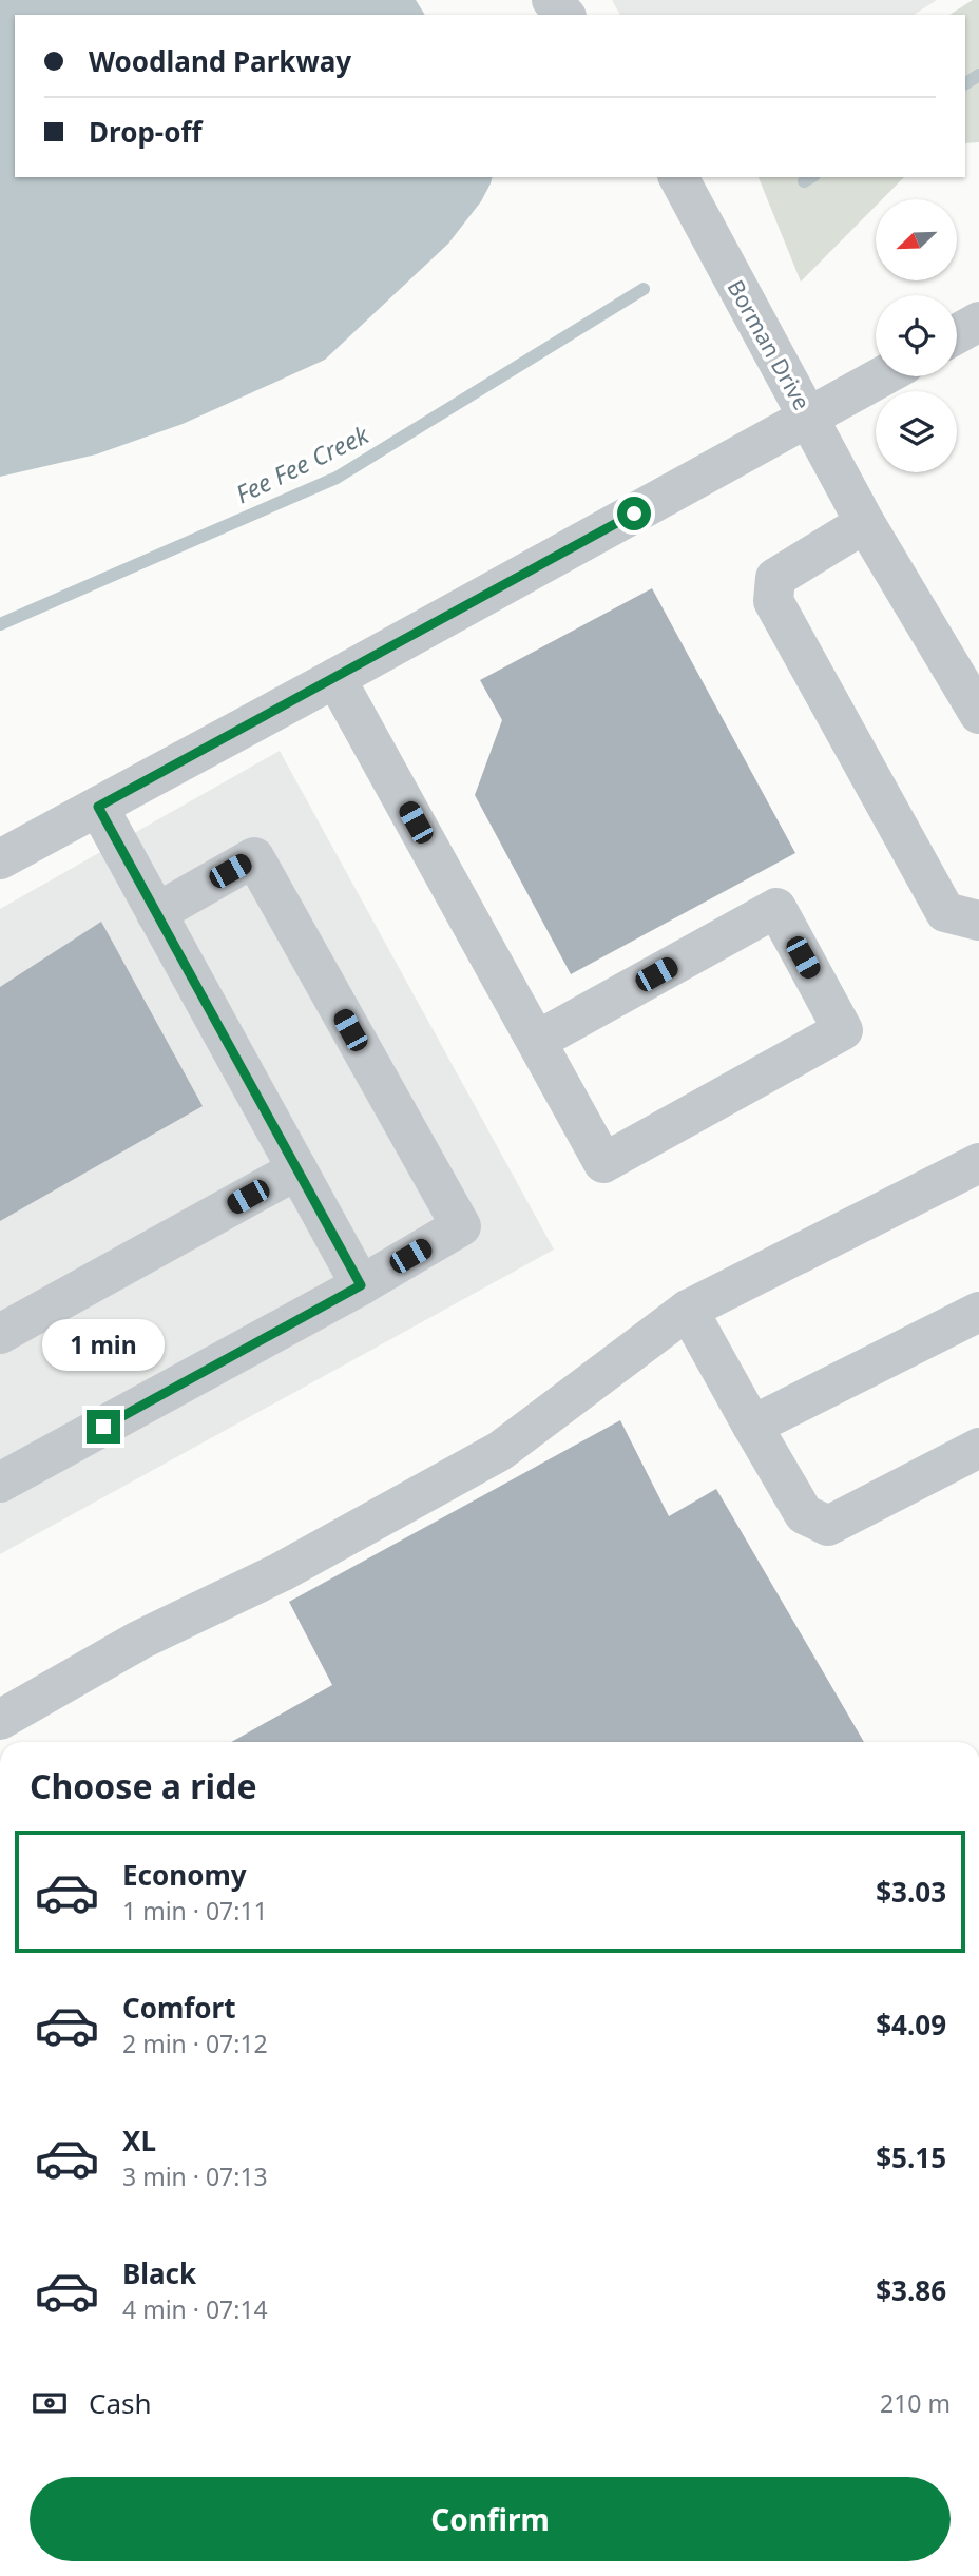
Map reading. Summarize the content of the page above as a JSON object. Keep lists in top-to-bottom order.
{
  "streets": {
    "street": ["Borman Drive"]
  },
  "water": ["Fee Fee Creek"],
  "north": "bottom left",
  "page": {
    "banner": ["Woodland Parkway", "Drop-off"],
    "bubble": "1 min",
    "heading": "Choose a ride",
    "list": [
      {
        "name": "Economy",
        "note": "1 min · 07:11",
        "value": "$3.03"
      },
      {
        "name": "Comfort",
        "note": "2 min · 07:12",
        "value": "$4.09"
      },
      {
        "name": "XL",
        "note": "3 min · 07:13",
        "value": "$5.15"
      },
      {
        "name": "Black",
        "note": "4 min · 07:14",
        "value": "$3.86"
      }
    ],
    "pay": ["Cash", "210 m"],
    "buttons": "Confirm"
  }
}
